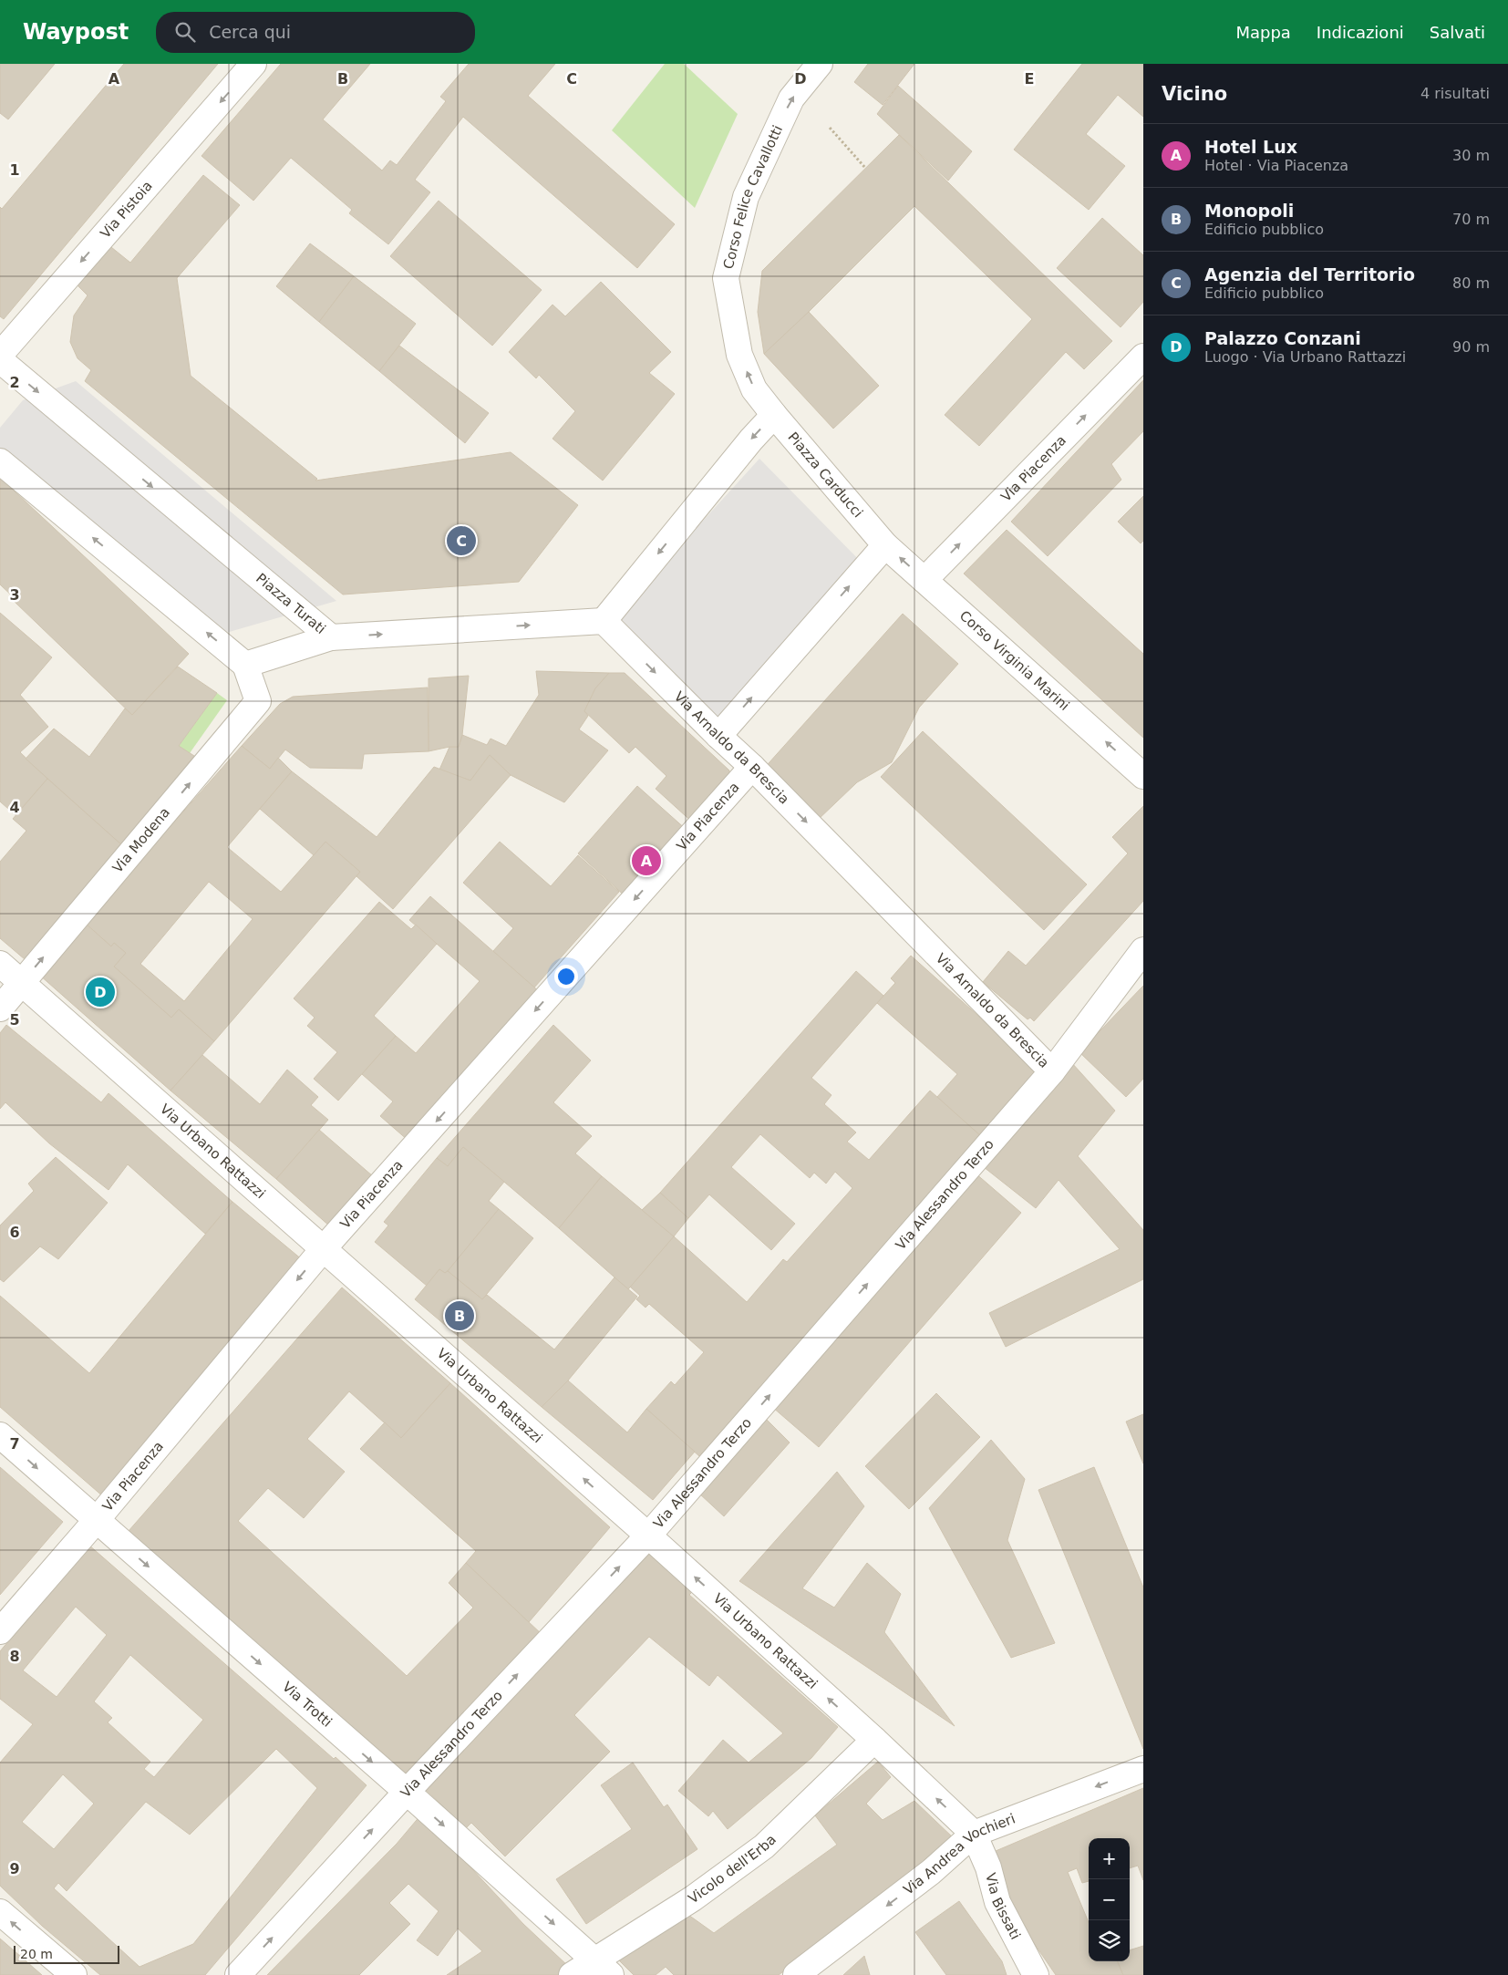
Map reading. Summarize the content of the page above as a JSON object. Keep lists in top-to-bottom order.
{
  "streets": {
    "street": [
      "Corso Felice Cavallotti",
      "Via Pistoia",
      "Via Piacenza",
      "Piazza Carducci",
      "Piazza Turati",
      "Corso Virginia Marini",
      "Via Arnaldo da Brescia",
      "Via Modena",
      "Via Urbano Rattazzi",
      "Via Alessandro Terzo",
      "Via Trotti",
      "Via Andrea Vochieri",
      "Vicolo dell'Erba",
      "Via Bissati"
    ]
  },
  "crossings": [
    ["Corso Felice Cavallotti", "Piazza Carducci"],
    ["Via Piacenza", "Corso Virginia Marini"],
    ["Via Piacenza", "Via Arnaldo da Brescia"],
    ["Via Piacenza", "Via Urbano Rattazzi"],
    ["Via Piacenza", "Via Trotti"],
    ["Piazza Carducci", "Corso Virginia Marini"],
    ["Piazza Turati", "Via Modena"],
    ["Via Arnaldo da Brescia", "Via Alessandro Terzo"],
    ["Via Modena", "Via Urbano Rattazzi"],
    ["Via Urbano Rattazzi", "Via Alessandro Terzo"],
    ["Via Urbano Rattazzi", "Via Andrea Vochieri"],
    ["Via Urbano Rattazzi", "Vicolo dell'Erba"],
    ["Via Urbano Rattazzi", "Via Bissati"],
    ["Via Alessandro Terzo", "Via Trotti"],
    ["Via Trotti", "Vicolo dell'Erba"],
    ["Via Andrea Vochieri", "Via Bissati"]
  ],
  "one_way": [
    "Corso Felice Cavallotti",
    "Via Pistoia",
    "Corso Virginia Marini",
    "Via Arnaldo da Brescia",
    "Via Modena",
    "Via Urbano Rattazzi",
    "Via Alessandro Terzo",
    "Via Trotti",
    "Via Andrea Vochieri"
  ],
  "scale_bar": "20 m",
  "page": {
    "header": "Waypost",
    "search": "Cerca qui",
    "nav": ["Mappa", "Indicazioni", "Salvati"],
    "heading": ["Vicino", "4 risultati"],
    "list": [
      {
        "mark": "A",
        "name": "Hotel Lux",
        "note": "Hotel · Via Piacenza",
        "value": "30 m"
      },
      {
        "mark": "B",
        "name": "Monopoli",
        "note": "Edificio pubblico",
        "value": "70 m"
      },
      {
        "mark": "C",
        "name": "Agenzia del Territorio",
        "note": "Edificio pubblico",
        "value": "80 m"
      },
      {
        "mark": "D",
        "name": "Palazzo Conzani",
        "note": "Luogo · Via Urbano Rattazzi",
        "value": "90 m"
      }
    ],
    "pins": [
      "C",
      "A",
      "D",
      "B"
    ],
    "map_buttons": ["+", "−"],
    "scale": "20 m"
  },
  "grid": {
    "columns": [
      "A",
      "B",
      "C",
      "D",
      "E"
    ],
    "rows": [
      "1",
      "2",
      "3",
      "4",
      "5",
      "6",
      "7",
      "8",
      "9"
    ]
  }
}
